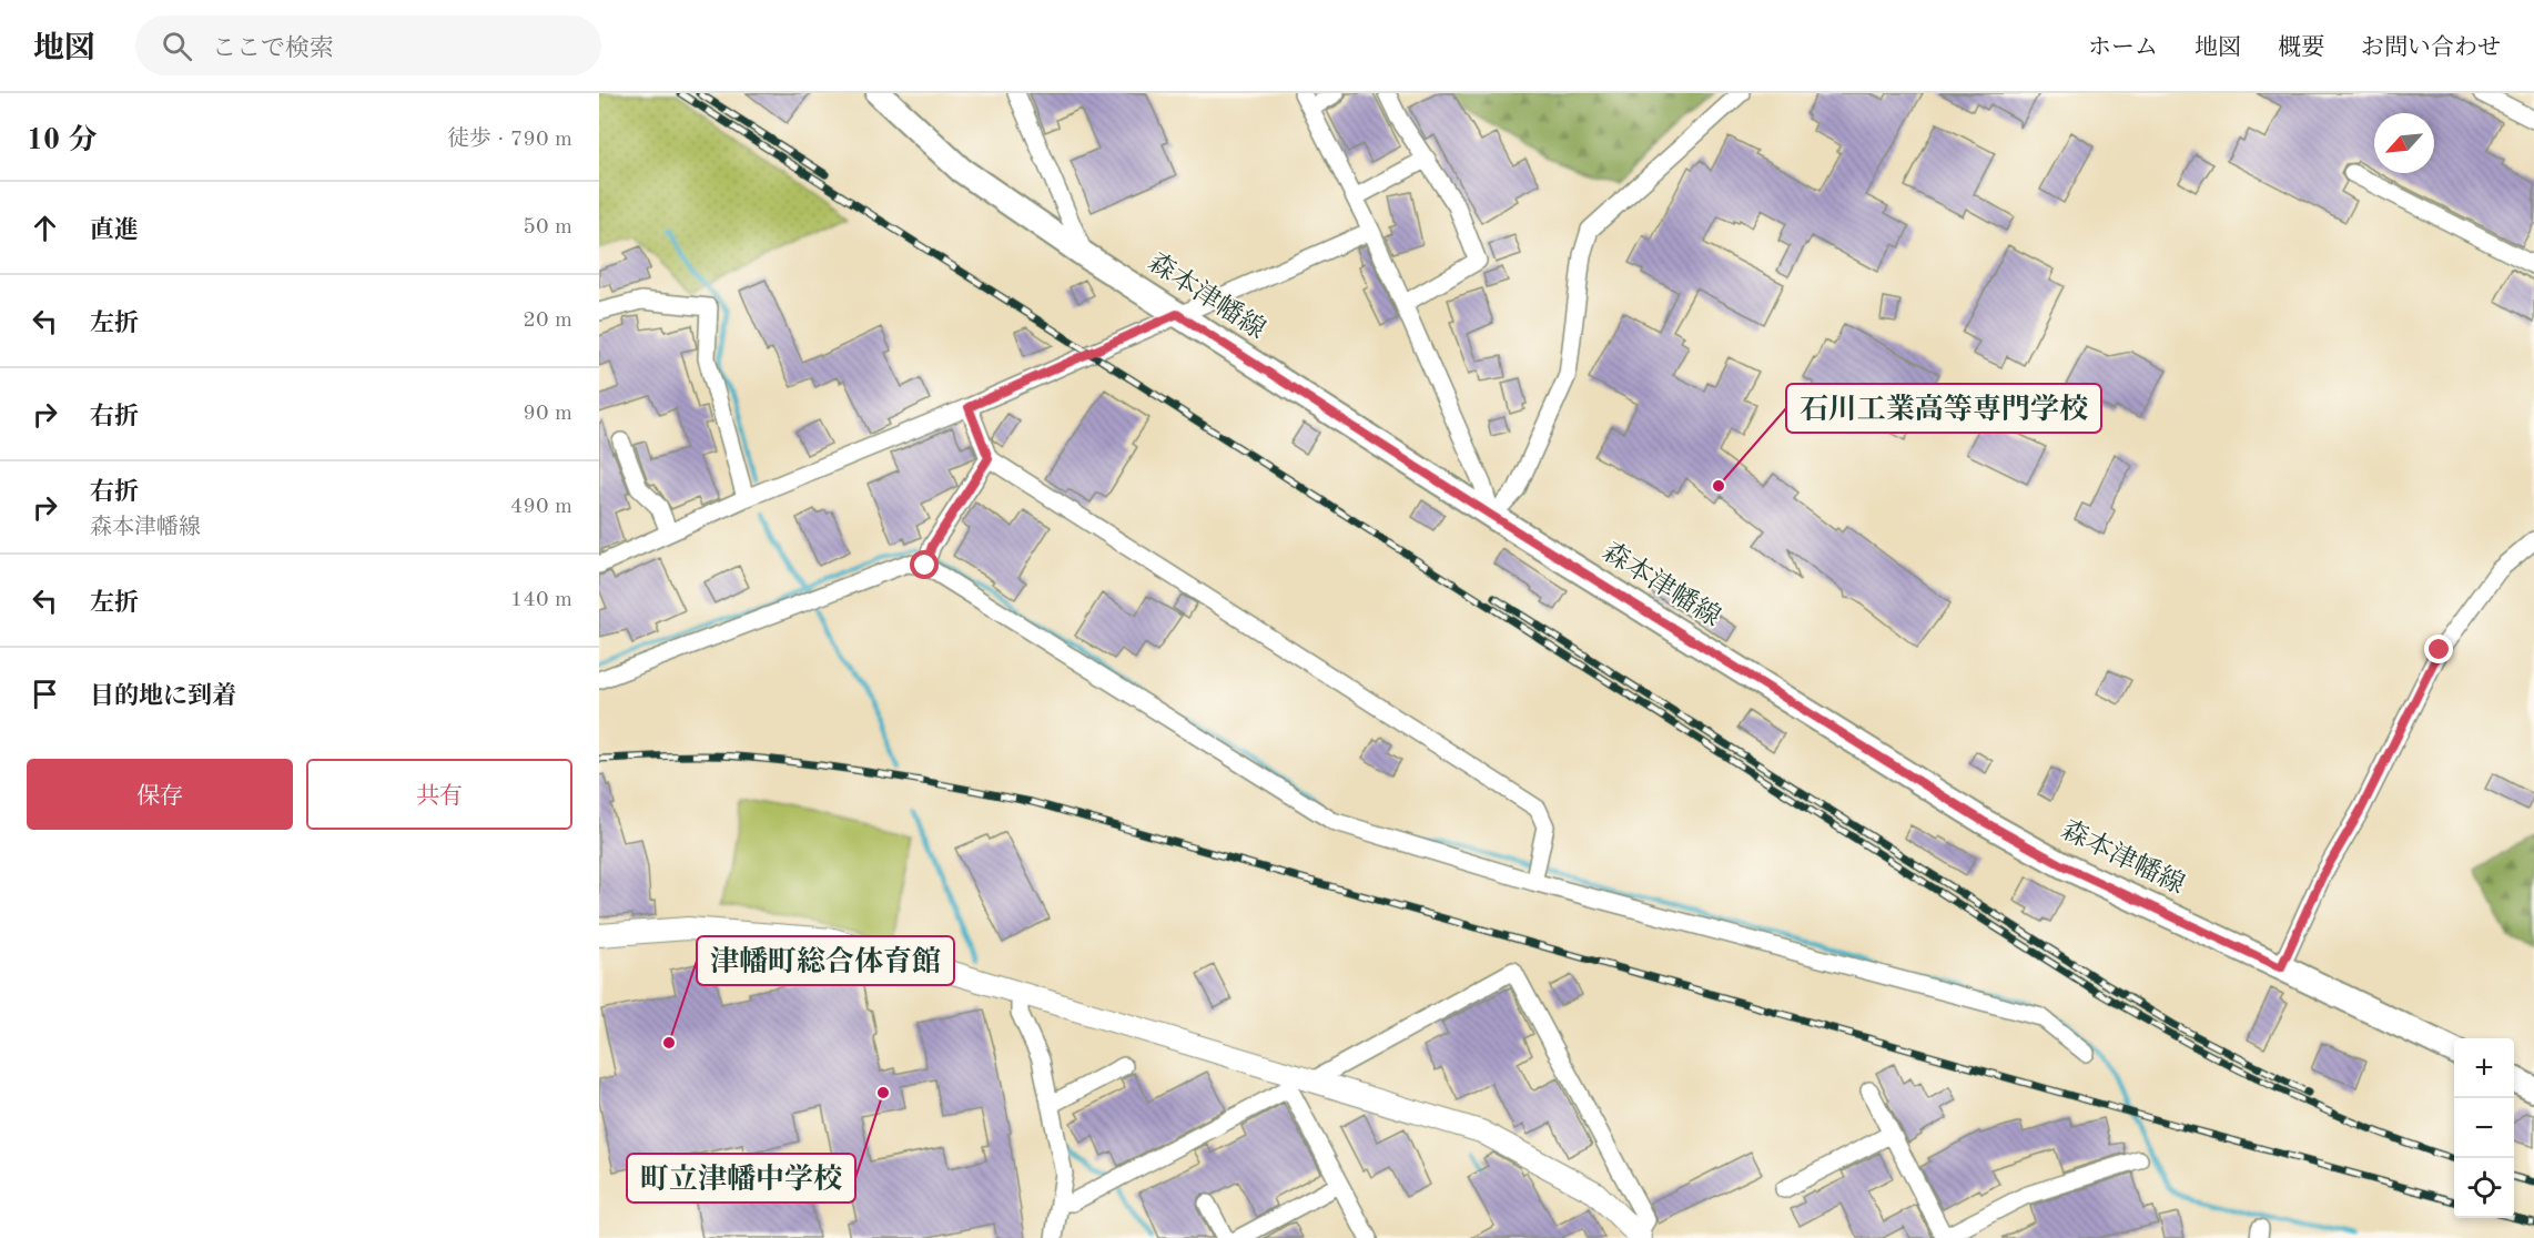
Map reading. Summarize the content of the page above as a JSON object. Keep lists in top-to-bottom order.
{
  "streets": {
    "main road": ["森本津幡線"]
  },
  "places": ["石川工業高等専門学校", "津幡町総合体育館", "町立津幡中学校"],
  "north": "bottom left",
  "page": {
    "header": "地図",
    "search": "ここで検索",
    "nav": [
      "ホーム",
      "地図",
      "概要",
      "お問い合わせ"
    ],
    "heading": ["10 分", "徒歩 · 790 m"],
    "list": [
      ["直進", "50 m"],
      ["左折", "20 m"],
      ["右折", "90 m"],
      ["右折", "森本津幡線", "490 m"],
      ["左折", "140 m"],
      "目的地に到着"
    ],
    "buttons": ["保存", "共有"],
    "map_buttons": ["+", "−"]
  }
}
